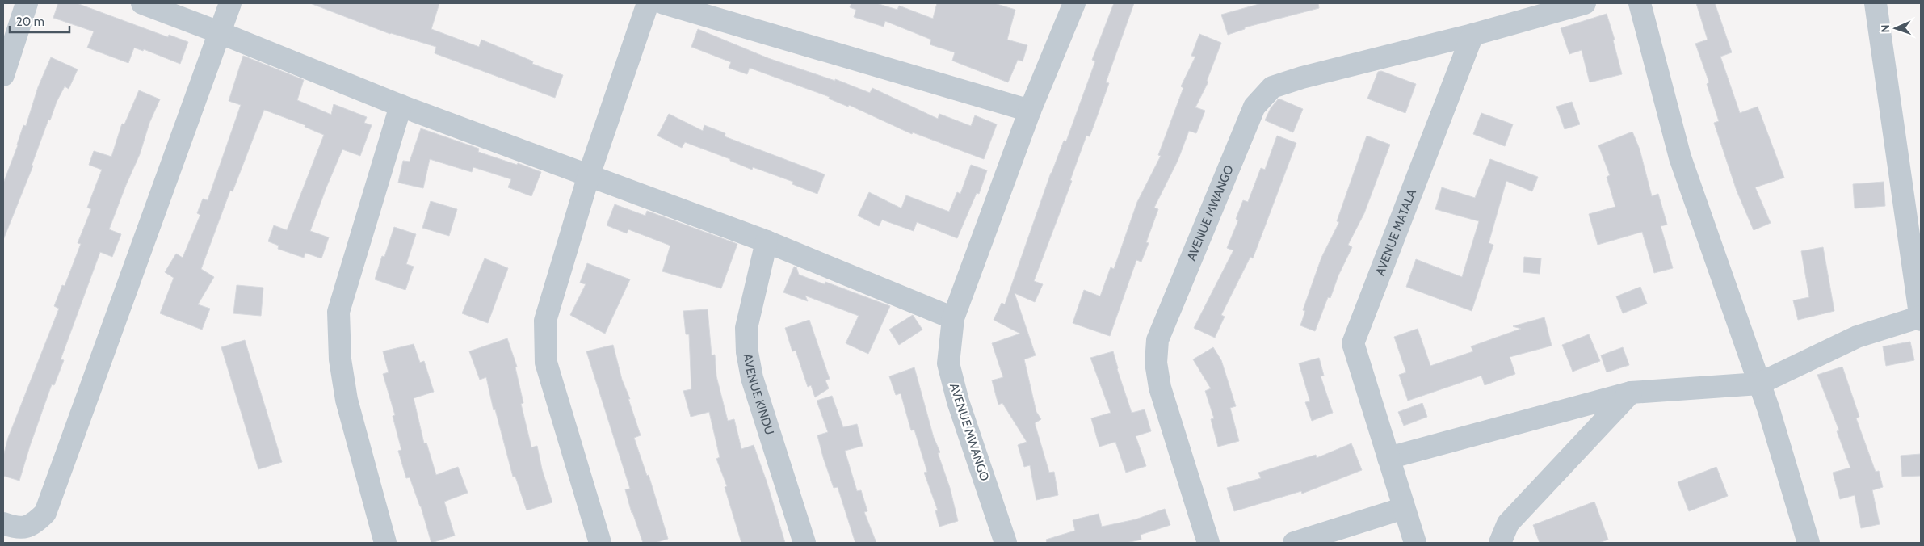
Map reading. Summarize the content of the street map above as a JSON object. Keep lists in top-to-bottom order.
{
  "streets": {
    "street": ["AVENUE MWANGO", "AVENUE MATALA", "AVENUE KINDU"]
  },
  "crossings": [
    ["AVENUE MWANGO", "AVENUE MATALA"]
  ],
  "scale_bar": "20 m",
  "north": "left"
}
